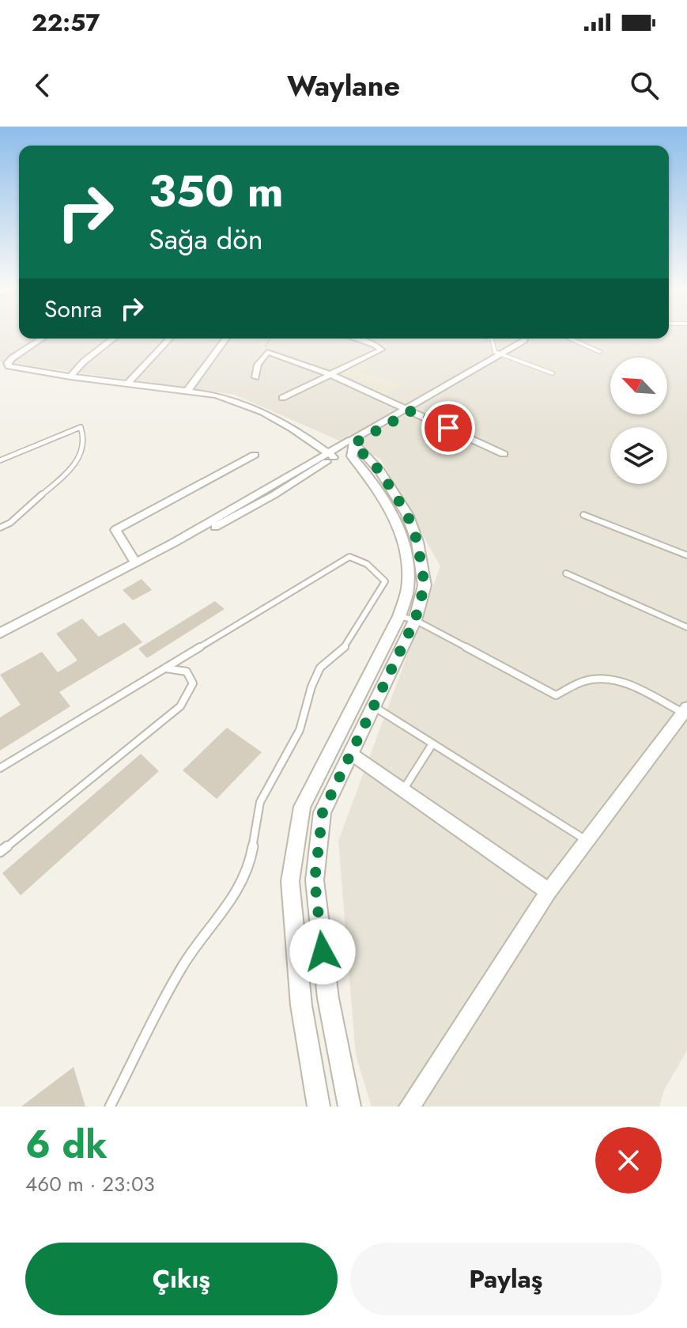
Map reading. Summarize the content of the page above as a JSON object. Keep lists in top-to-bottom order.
{
  "north": "top left",
  "page": {
    "status": "22:57",
    "header": "Waylane",
    "turn": ["350 m", "Sağa dön"],
    "then": "Sonra",
    "heading": ["6 dk", "460 m · 23:03"],
    "buttons": ["Çıkış", "Paylaş"]
  }
}
